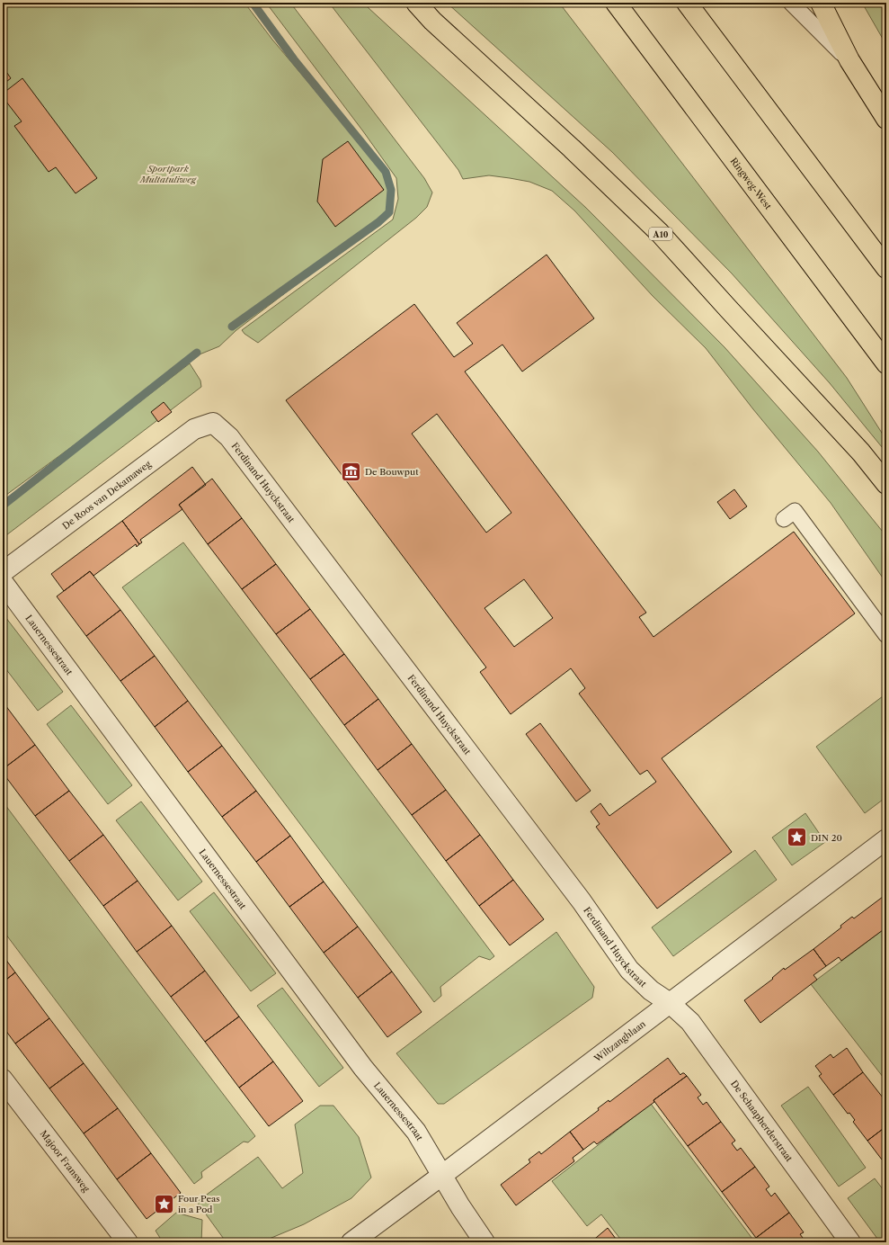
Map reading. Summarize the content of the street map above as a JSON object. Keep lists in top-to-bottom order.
{
  "streets": {
    "highway": ["Ringweg-West", "A10"],
    "street": [
      "Ferdinand Huyckstraat",
      "De Roos van Dekamaweg",
      "Lauernessestraat",
      "Wiltzanghlaan",
      "De Schaapherderstraat",
      "Majoor Fransweg"
    ]
  },
  "crossings": [
    ["Ferdinand Huyckstraat", "De Roos van Dekamaweg"],
    ["Ferdinand Huyckstraat", "Wiltzanghlaan"],
    ["Ferdinand Huyckstraat", "De Schaapherderstraat"],
    ["Lauernessestraat", "Wiltzanghlaan"],
    ["Wiltzanghlaan", "De Schaapherderstraat"]
  ],
  "parks": ["Sportpark Multatuliweg"],
  "places": {
    "museum": ["De Bouwput"],
    "place": ["DIN 20", "Four Peas in a Pod"]
  }
}
